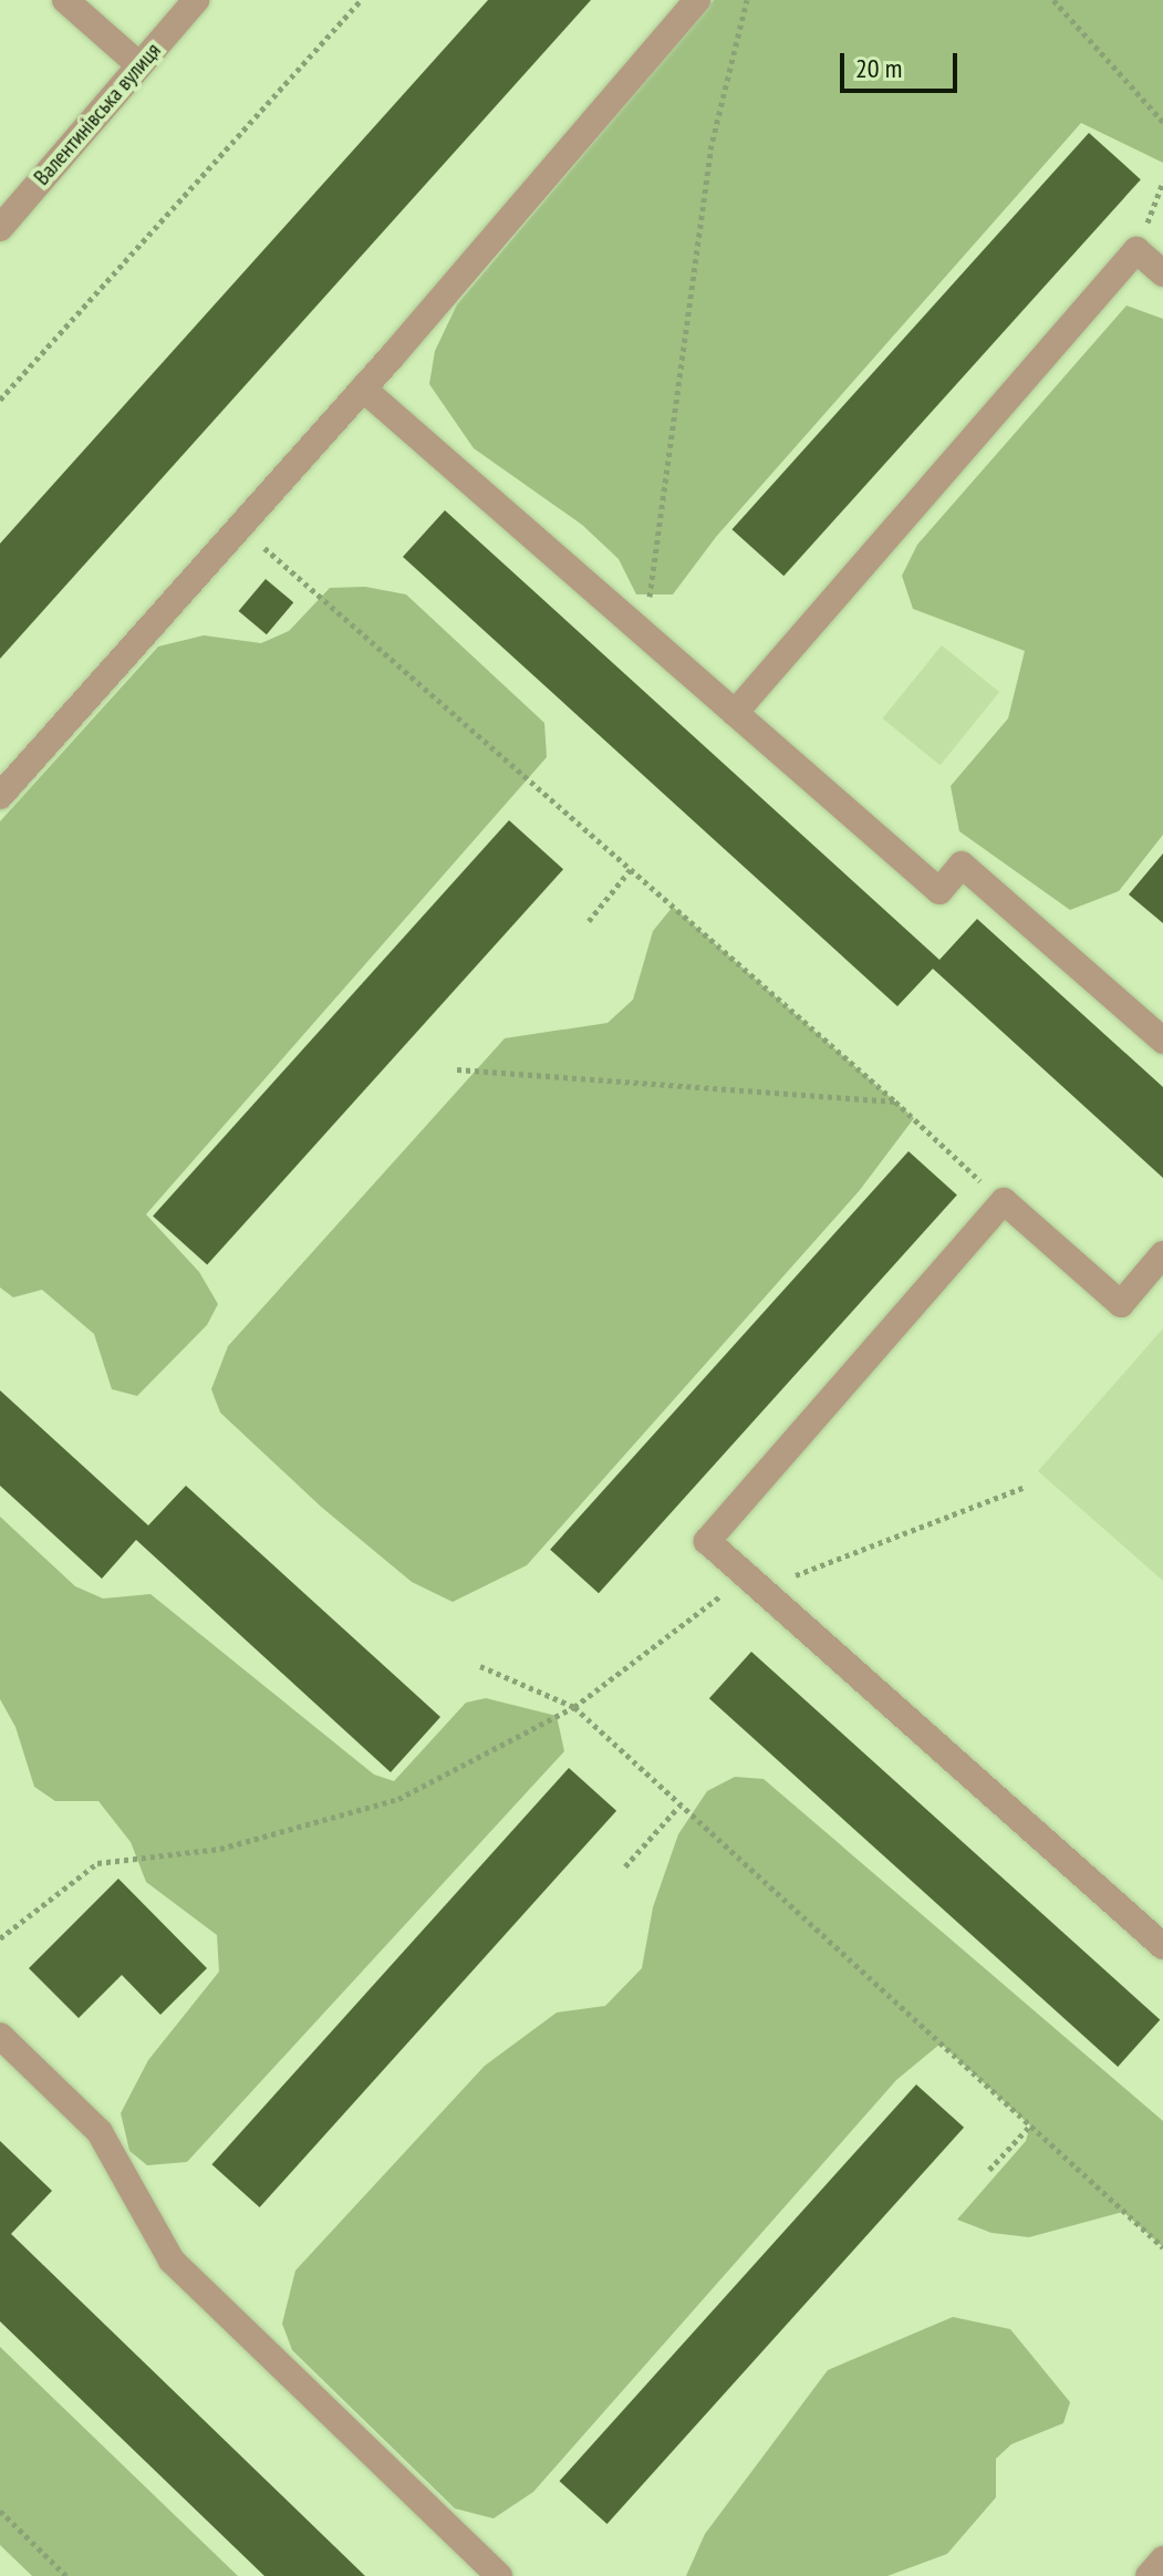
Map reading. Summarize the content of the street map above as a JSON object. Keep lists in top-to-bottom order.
{
  "streets": {
    "street": ["Валентинівська вулиця"]
  },
  "scale_bar": "20 m"
}
